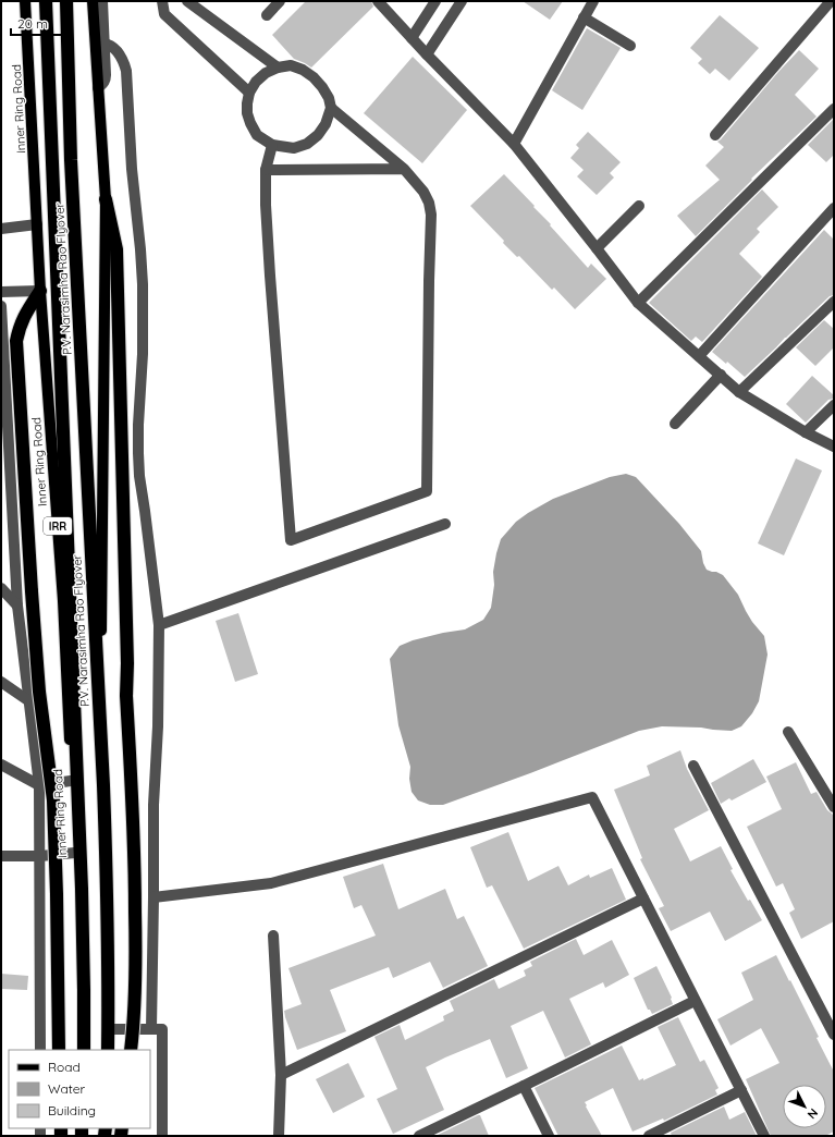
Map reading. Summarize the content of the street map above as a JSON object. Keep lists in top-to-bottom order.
{
  "streets": {
    "highway": ["P.V. Narasimha Rao Flyover"],
    "main road": ["Inner Ring Road", "IRR"]
  },
  "legend": ["Road", "Water", "Building"],
  "scale_bar": "20 m",
  "north": "bottom right"
}
